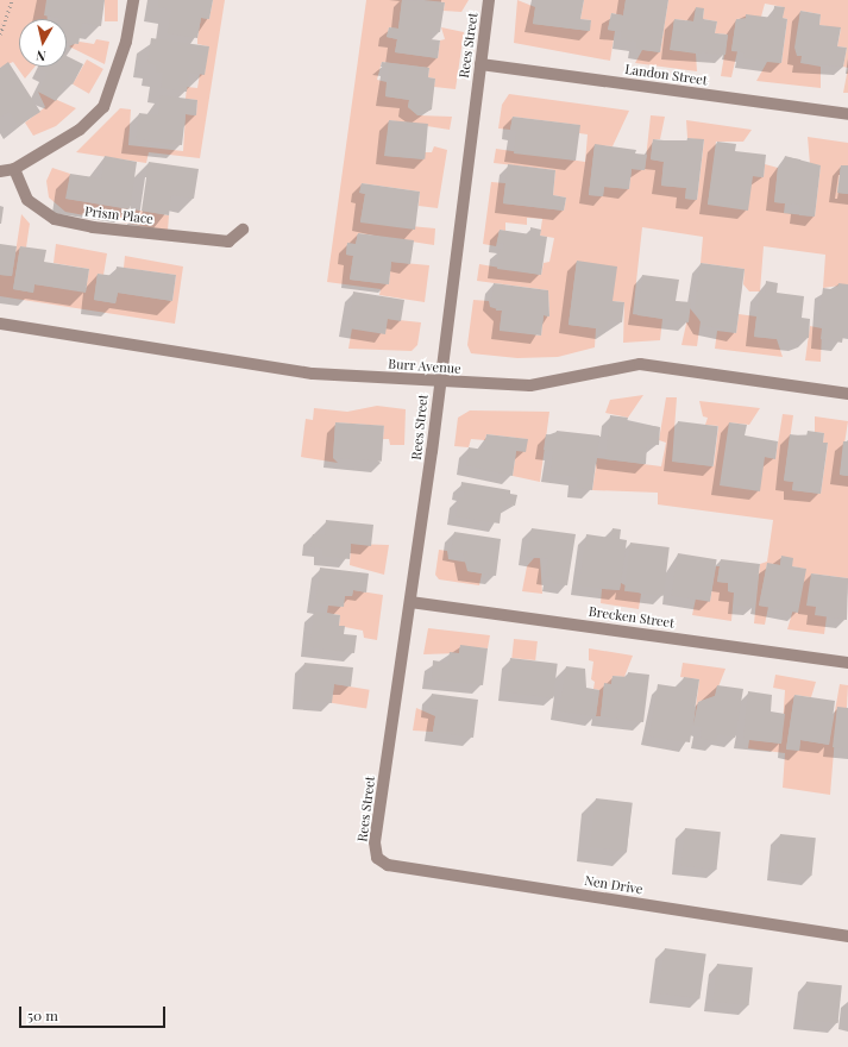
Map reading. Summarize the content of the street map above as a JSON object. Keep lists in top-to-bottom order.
{
  "streets": {
    "street": [
      "Rees Street",
      "Landon Street",
      "Prism Place",
      "Burr Avenue",
      "Brecken Street",
      "Nen Drive"
    ]
  },
  "crossings": [
    ["Rees Street", "Landon Street"],
    ["Rees Street", "Burr Avenue"],
    ["Rees Street", "Brecken Street"],
    ["Rees Street", "Nen Drive"]
  ],
  "scale_bar": "50 m",
  "north": "bottom"
}
